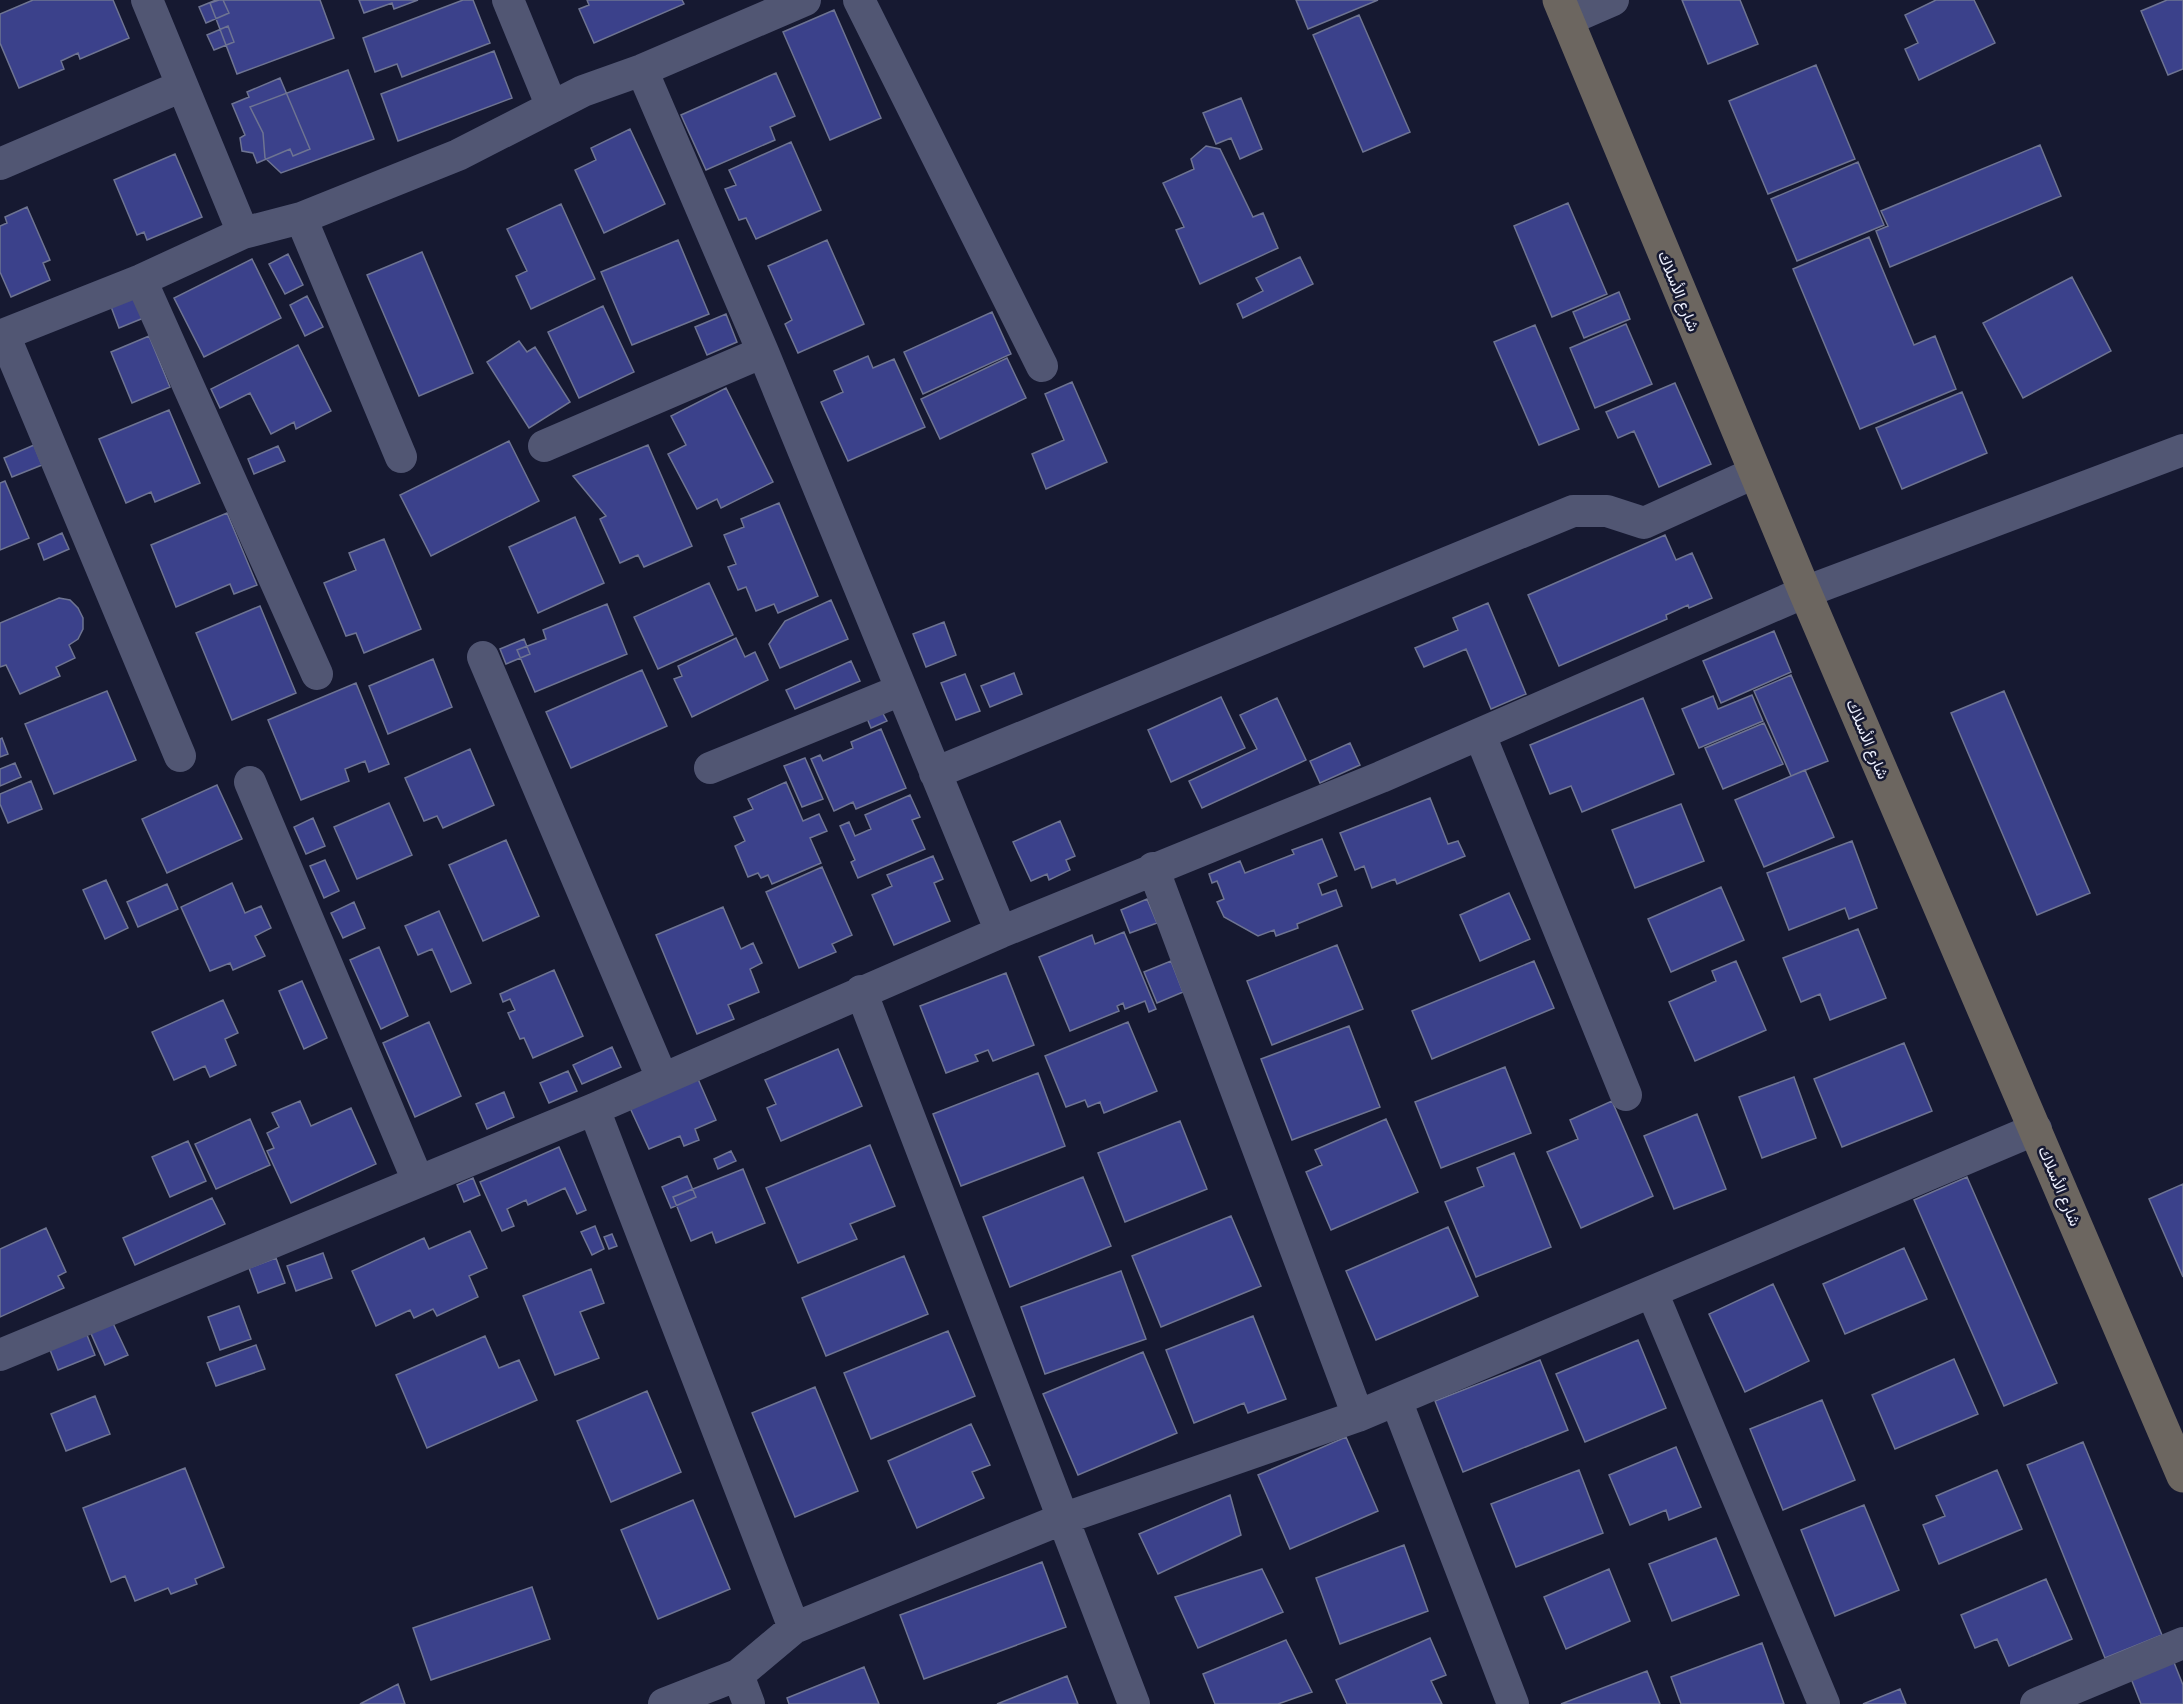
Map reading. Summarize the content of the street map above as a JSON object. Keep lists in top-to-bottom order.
{
  "streets": {
    "street": ["شارع الأسلاك"]
  }
}
